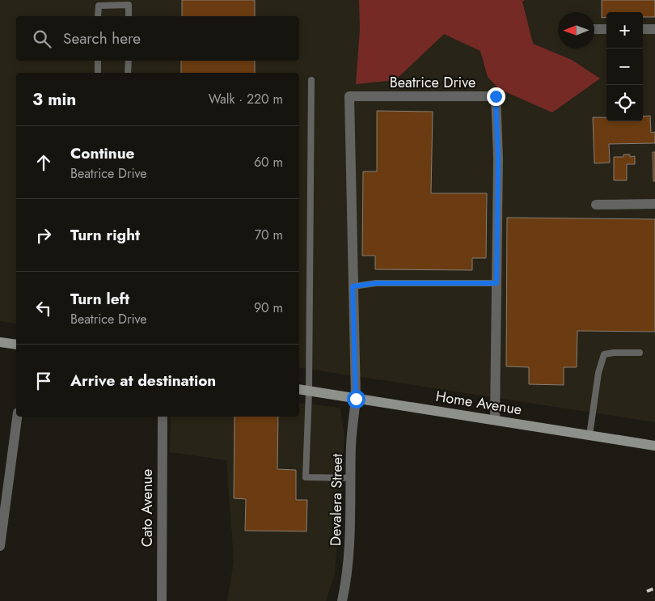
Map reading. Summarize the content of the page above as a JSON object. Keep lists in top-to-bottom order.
{
  "streets": {
    "street": [
      "Beatrice Drive",
      "Home Avenue",
      "Devalera Street",
      "Cato Avenue"
    ]
  },
  "crossings": [
    ["Beatrice Drive", "Home Avenue"],
    ["Beatrice Drive", "Devalera Street"],
    ["Home Avenue", "Devalera Street"]
  ],
  "north": "left",
  "page": {
    "map_buttons": ["+", "−"],
    "search": "Search here",
    "heading": ["3 min", "Walk · 220 m"],
    "list": [
      ["Continue", "Beatrice Drive", "60 m"],
      ["Turn right", "70 m"],
      ["Turn left", "Beatrice Drive", "90 m"],
      "Arrive at destination"
    ]
  }
}
